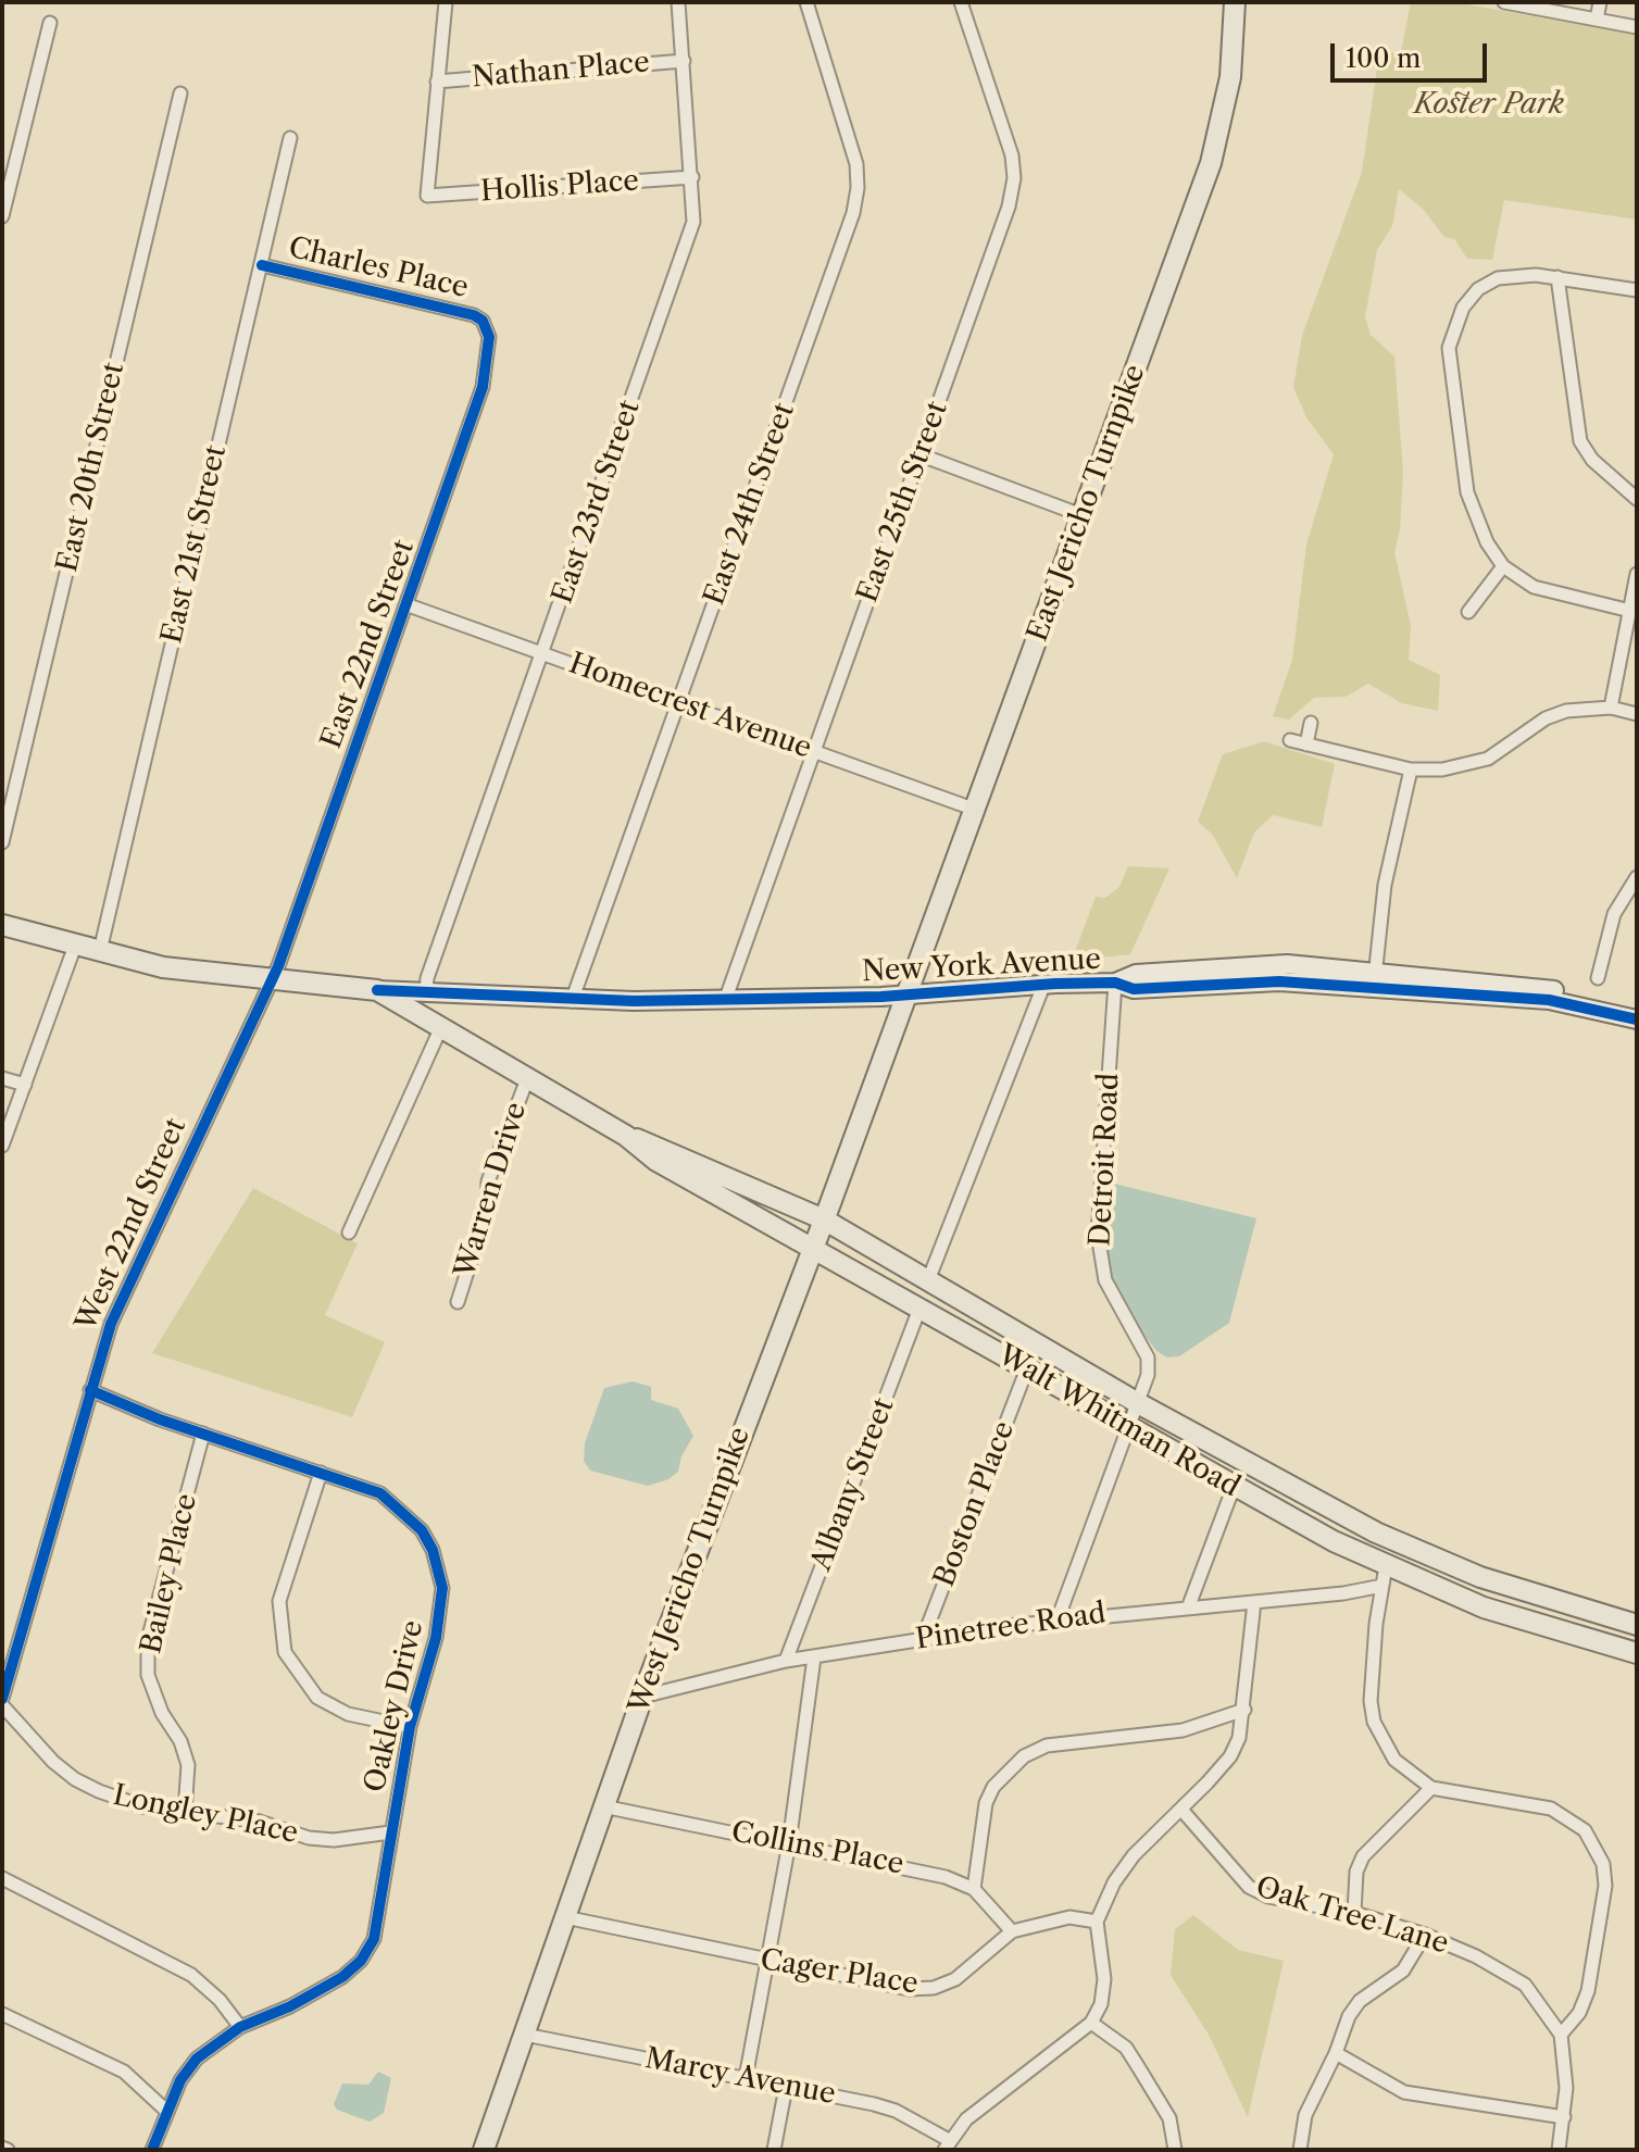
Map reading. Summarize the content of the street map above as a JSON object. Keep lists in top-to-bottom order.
{
  "streets": {
    "main road": [
      "East Jericho Turnpike",
      "New York Avenue",
      "Walt Whitman Road",
      "West Jericho Turnpike"
    ],
    "street": [
      "Nathan Place",
      "Hollis Place",
      "Charles Place",
      "East 20th Street",
      "East 23rd Street",
      "East 25th Street",
      "East 24th Street",
      "East 21st Street",
      "East 22nd Street",
      "Homecrest Avenue",
      "Detroit Road",
      "Warren Drive",
      "West 22nd Street",
      "Albany Street",
      "Boston Place",
      "Bailey Place",
      "Pinetree Road",
      "Oakley Drive",
      "Longley Place",
      "Collins Place",
      "Oak Tree Lane",
      "Cager Place",
      "Marcy Avenue"
    ]
  },
  "crossings": [
    ["Nathan Place", "Hollis Place"],
    ["Nathan Place", "East 23rd Street"],
    ["Hollis Place", "East 23rd Street"],
    ["Charles Place", "East 21st Street"],
    ["Charles Place", "East 22nd Street"],
    ["East 23rd Street", "Homecrest Avenue"],
    ["East 23rd Street", "New York Avenue"],
    ["East 25th Street", "Homecrest Avenue"],
    ["East 25th Street", "New York Avenue"],
    ["East Jericho Turnpike", "Homecrest Avenue"],
    ["East Jericho Turnpike", "New York Avenue"],
    ["East Jericho Turnpike", "West Jericho Turnpike"],
    ["East 24th Street", "Homecrest Avenue"],
    ["East 24th Street", "New York Avenue"],
    ["East 21st Street", "New York Avenue"],
    ["East 22nd Street", "Homecrest Avenue"],
    ["East 22nd Street", "New York Avenue"],
    ["East 22nd Street", "West 22nd Street"],
    ["New York Avenue", "Detroit Road"],
    ["New York Avenue", "West 22nd Street"],
    ["New York Avenue", "Walt Whitman Road"],
    ["New York Avenue", "West Jericho Turnpike"],
    ["Detroit Road", "Walt Whitman Road"],
    ["Detroit Road", "Pinetree Road"],
    ["Warren Drive", "Walt Whitman Road"],
    ["West 22nd Street", "Oakley Drive"],
    ["West 22nd Street", "Longley Place"],
    ["Walt Whitman Road", "Albany Street"],
    ["Walt Whitman Road", "Boston Place"],
    ["Walt Whitman Road", "West Jericho Turnpike"],
    ["Walt Whitman Road", "Pinetree Road"],
    ["Albany Street", "Pinetree Road"],
    ["Boston Place", "Pinetree Road"],
    ["West Jericho Turnpike", "Pinetree Road"],
    ["West Jericho Turnpike", "Collins Place"],
    ["West Jericho Turnpike", "Cager Place"],
    ["West Jericho Turnpike", "Marcy Avenue"],
    ["Bailey Place", "Oakley Drive"],
    ["Bailey Place", "Longley Place"],
    ["Oakley Drive", "Longley Place"],
    ["Collins Place", "Cager Place"]
  ],
  "parks": ["Koster Park"],
  "scale_bar": "100 m"
}
